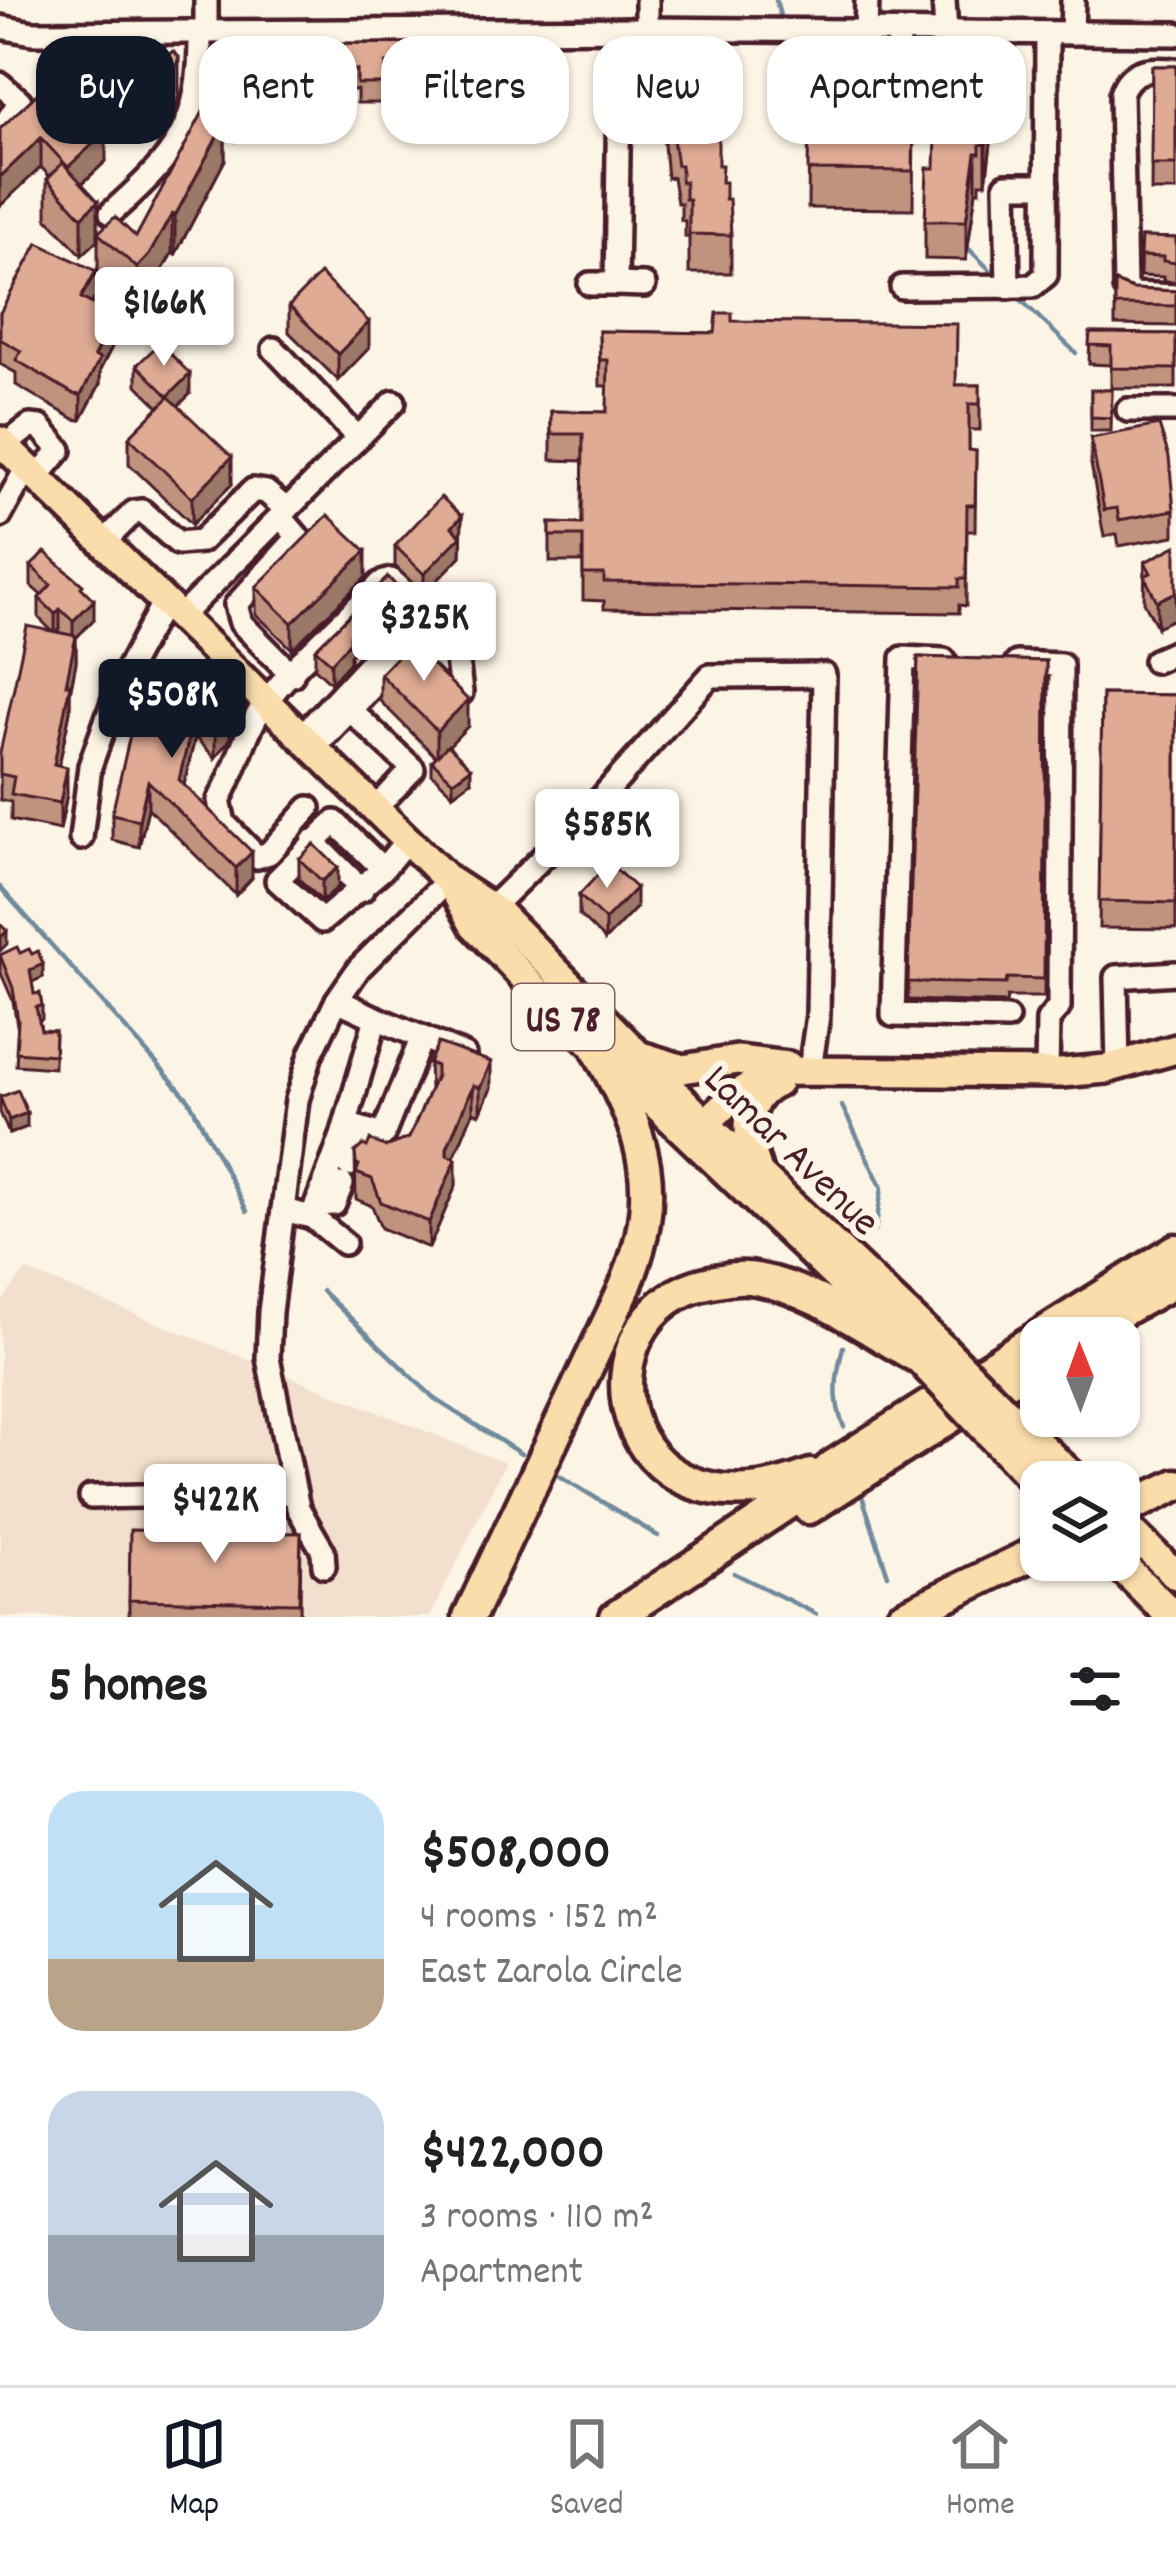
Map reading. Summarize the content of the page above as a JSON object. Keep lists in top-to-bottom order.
{
  "streets": {
    "highway": ["US 78", "Lamar Avenue"]
  },
  "north": "top",
  "page": {
    "chip": [
      "Buy",
      "Rent",
      "Filters",
      "New",
      "Apartment"
    ],
    "price": [
      "$166K",
      "$325K",
      "$508K",
      "$585K",
      "$422K"
    ],
    "heading": "5 homes",
    "list": [
      {
        "name": "$508,000",
        "note": "4 rooms · 152 m² · East Zarola Circle"
      },
      {
        "name": "$422,000",
        "note": "3 rooms · 110 m² · Apartment"
      }
    ],
    "tabs": ["Map", "Saved", "Home"]
  }
}
